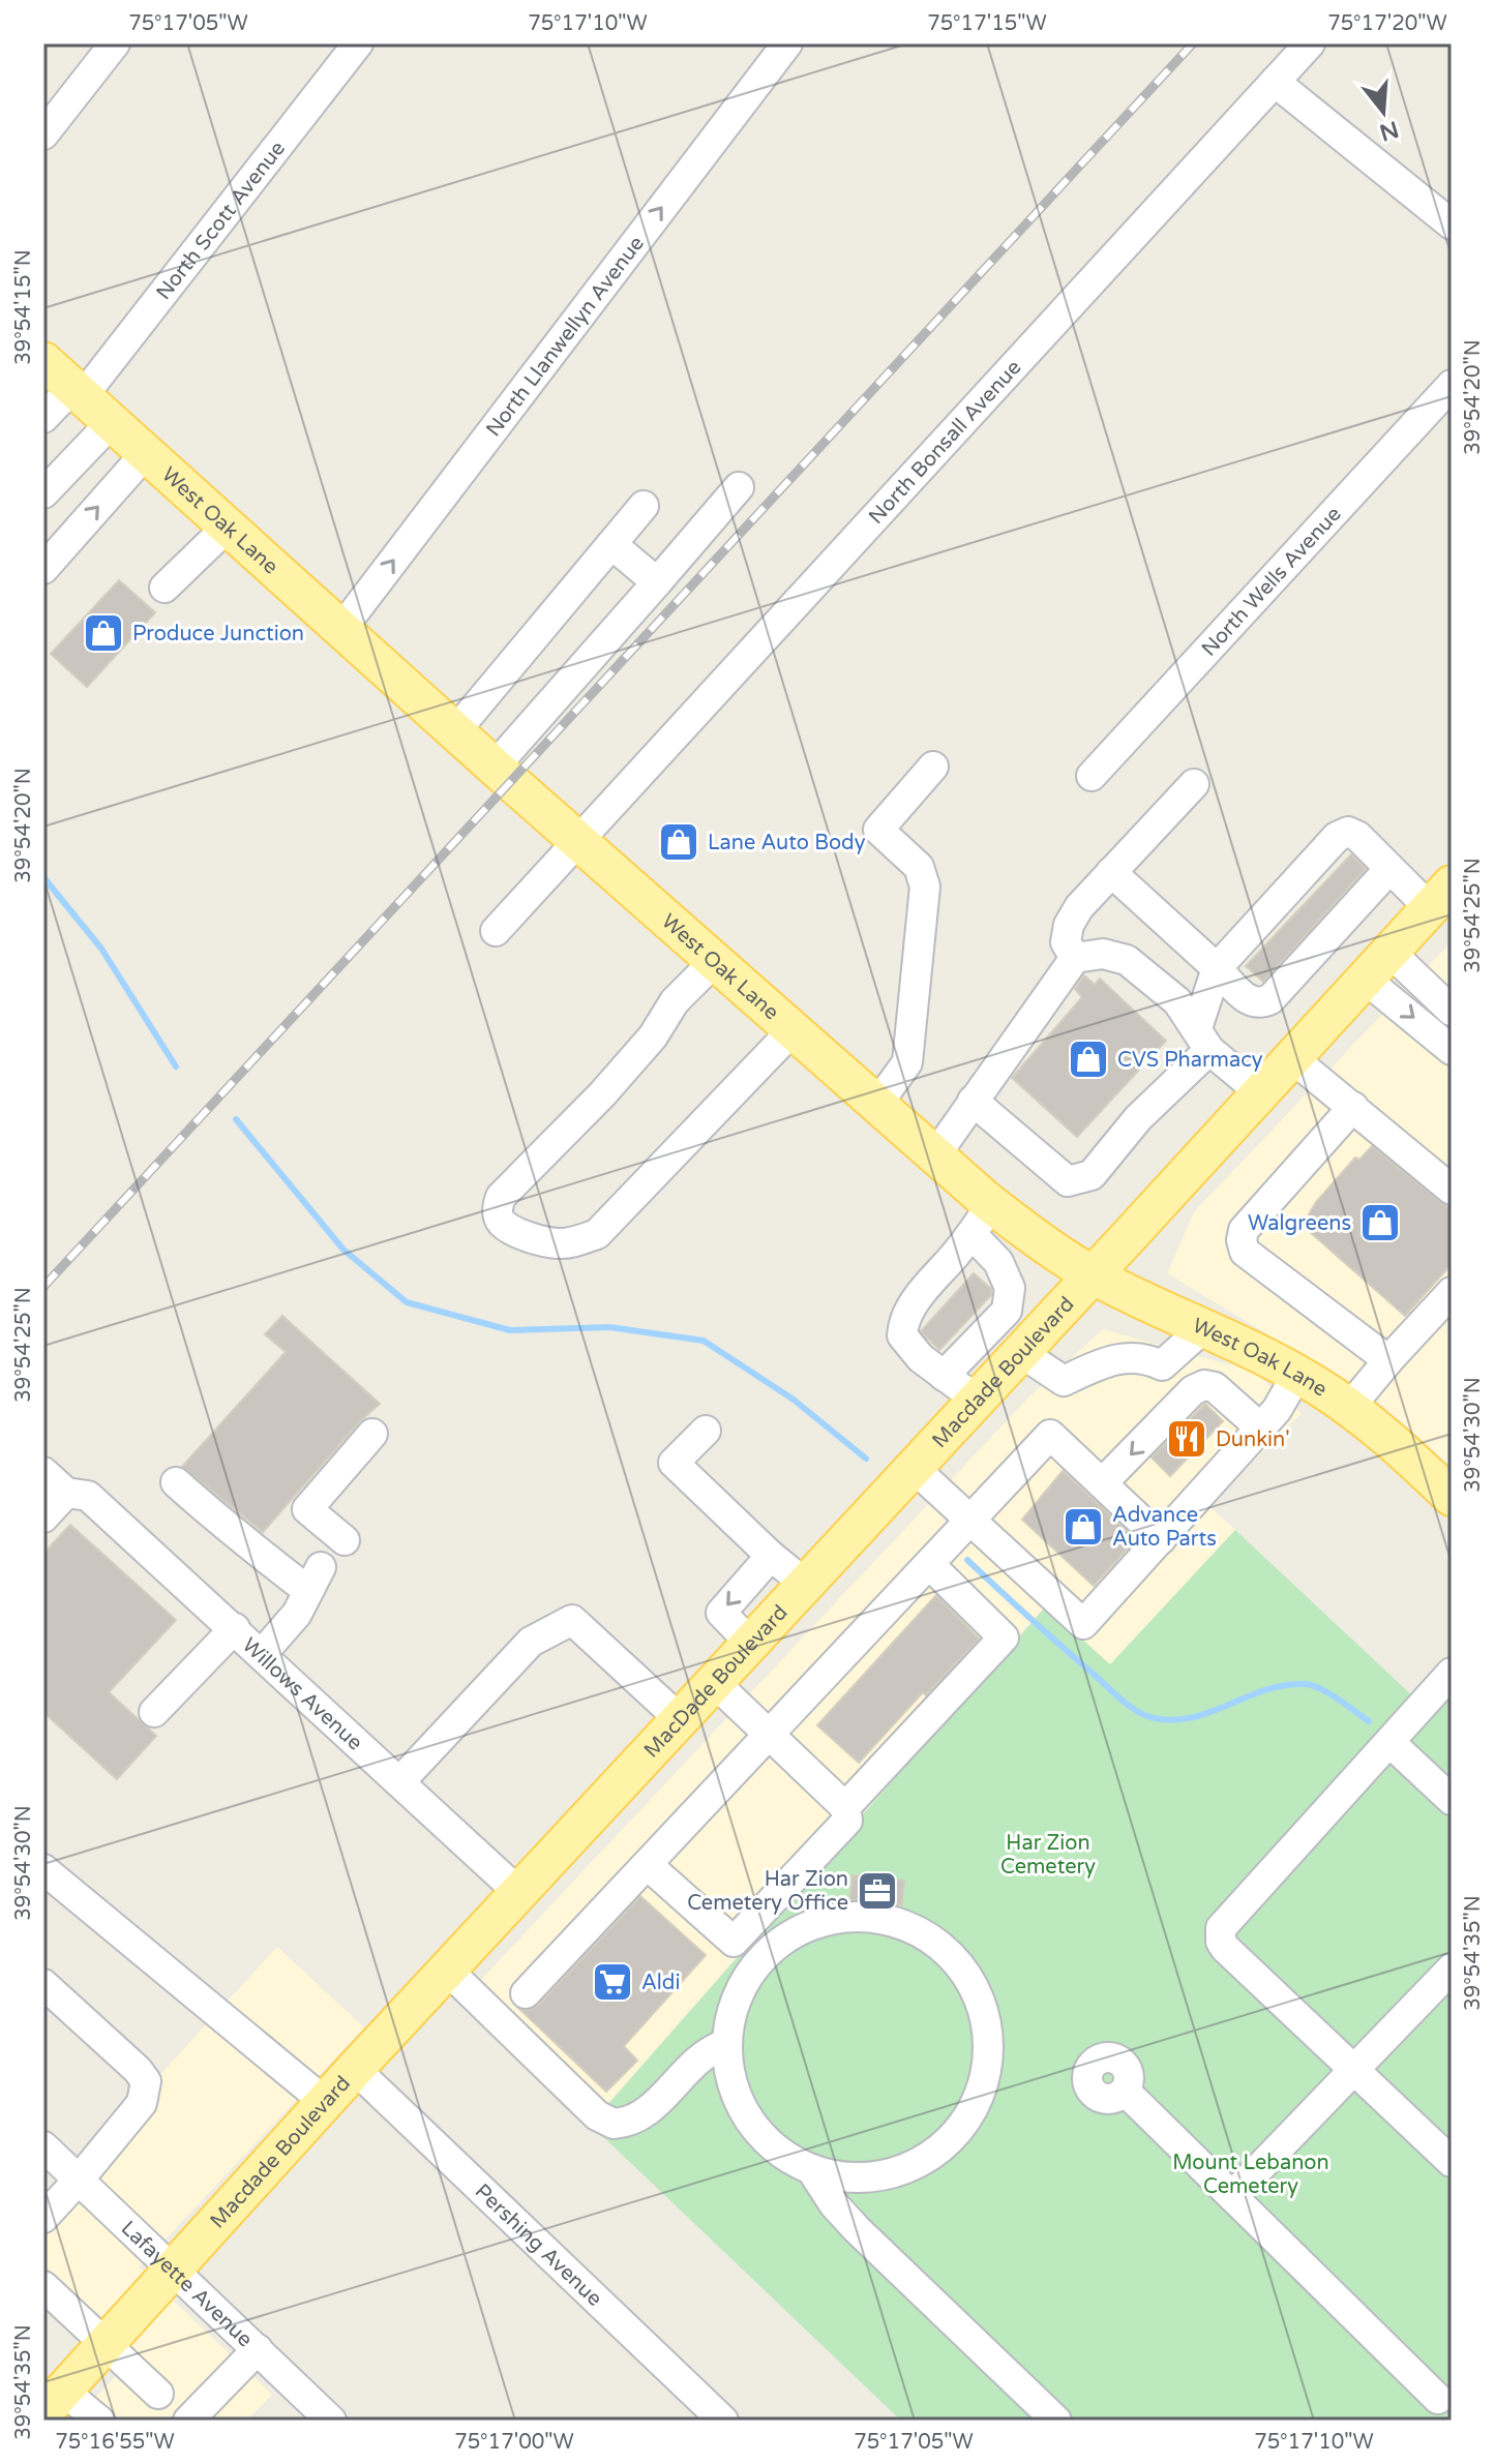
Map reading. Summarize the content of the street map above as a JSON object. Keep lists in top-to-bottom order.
{
  "streets": {
    "main road": ["West Oak Lane", "Macdade Boulevard", "MacDade Boulevard"],
    "street": [
      "North Scott Avenue",
      "North Llanwellyn Avenue",
      "North Bonsall Avenue",
      "North Wells Avenue",
      "Willows Avenue",
      "Pershing Avenue",
      "Lafayette Avenue"
    ]
  },
  "crossings": [
    ["North Scott Avenue", "West Oak Lane"],
    ["North Llanwellyn Avenue", "West Oak Lane"],
    ["North Bonsall Avenue", "West Oak Lane"],
    ["West Oak Lane", "Macdade Boulevard"],
    ["Macdade Boulevard", "MacDade Boulevard"],
    ["Macdade Boulevard", "Willows Avenue"],
    ["Macdade Boulevard", "Pershing Avenue"],
    ["Macdade Boulevard", "Lafayette Avenue"],
    ["MacDade Boulevard", "Willows Avenue"]
  ],
  "parks": ["Har Zion Cemetery", "Mount Lebanon Cemetery"],
  "places": {
    "shop": [
      "Produce Junction",
      "Lane Auto Body",
      "CVS Pharmacy",
      "Walgreens",
      "Advance Auto Parts"
    ],
    "restaurant": ["Dunkin'"],
    "office": ["Har Zion Cemetery Office"],
    "supermarket": ["Aldi"]
  },
  "north": "bottom",
  "coordinates": [
    "75°17'05\"W",
    "75°17'10\"W",
    "75°17'15\"W",
    "75°17'20\"W",
    "39°54'15\"N",
    "39°54'20\"N",
    "39°54'25\"N",
    "39°54'30\"N",
    "39°54'35\"N",
    "75°16'55\"W",
    "75°17'00\"W"
  ]
}
